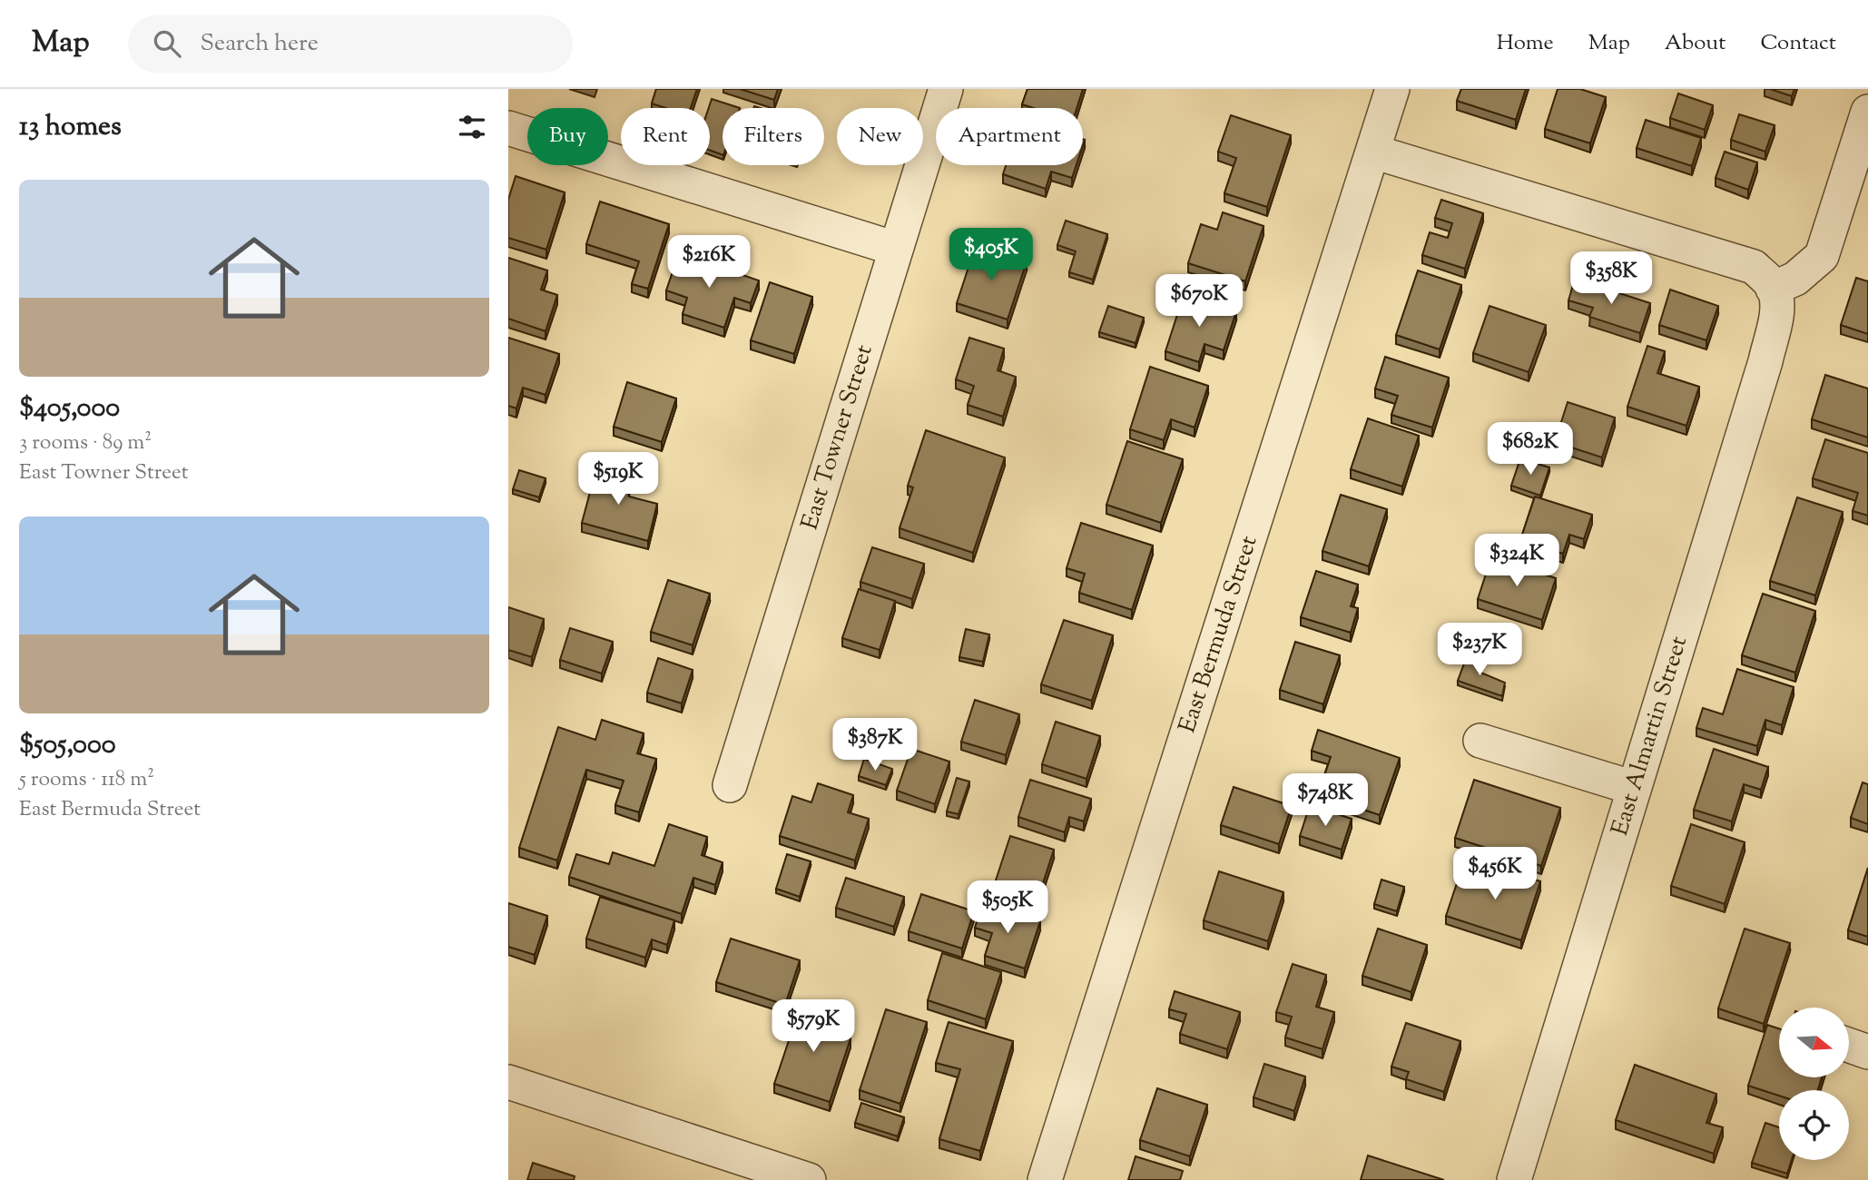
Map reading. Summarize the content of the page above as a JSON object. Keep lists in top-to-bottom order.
{
  "streets": {
    "street": ["East Towner Street", "East Bermuda Street", "East Almartin Street"]
  },
  "north": "right",
  "page": {
    "header": "Map",
    "search": "Search here",
    "nav": [
      "Home",
      "Map",
      "About",
      "Contact"
    ],
    "heading": "13 homes",
    "chip": [
      "Buy",
      "Rent",
      "Filters",
      "New",
      "Apartment"
    ],
    "list": [
      {
        "name": "$405,000",
        "note": "3 rooms · 89 m² · East Towner Street"
      },
      {
        "name": "$505,000",
        "note": "5 rooms · 118 m² · East Bermuda Street"
      }
    ],
    "price": [
      "$405K",
      "$216K",
      "$358K",
      "$670K",
      "$682K",
      "$519K",
      "$324K",
      "$237K",
      "$387K",
      "$748K",
      "$456K",
      "$505K",
      "$579K"
    ]
  }
}
